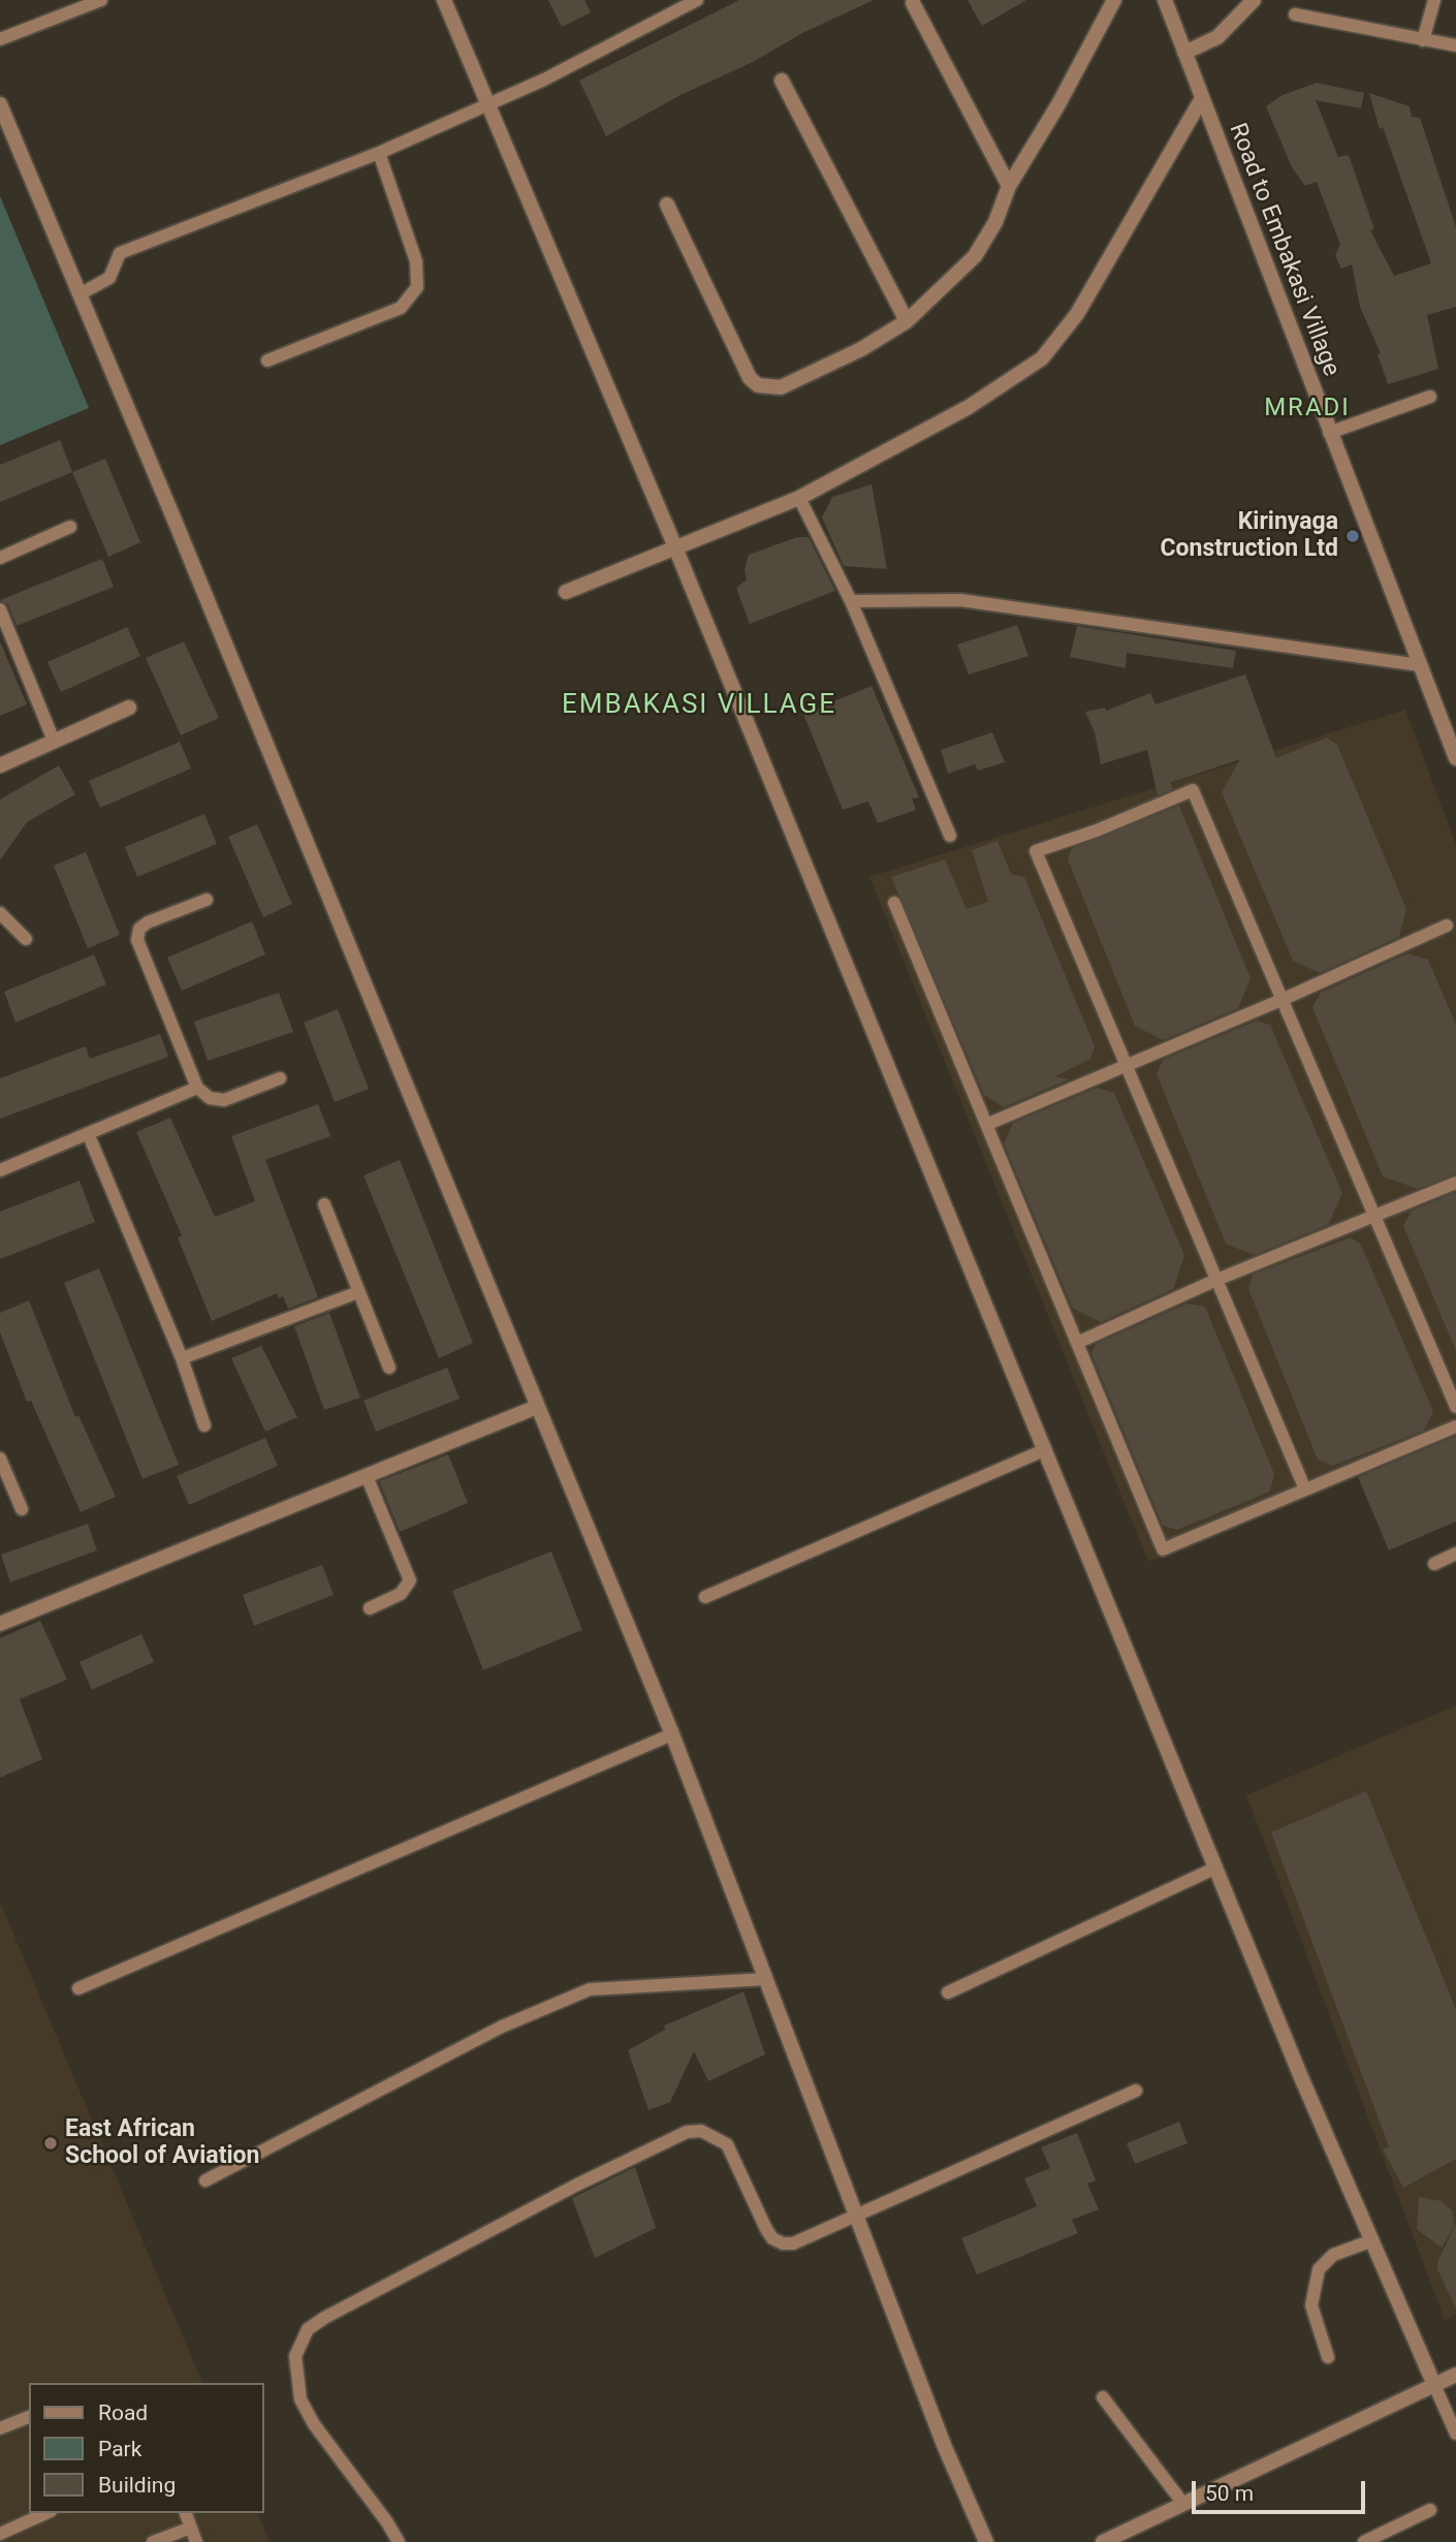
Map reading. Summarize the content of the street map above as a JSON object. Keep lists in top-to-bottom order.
{
  "streets": {
    "street": ["Road to Embakasi Village"]
  },
  "districts": ["MRADI", "EMBAKASI VILLAGE"],
  "places": ["Kirinyaga Construction Ltd", "East African School of Aviation"],
  "legend": ["Road", "Park", "Building"],
  "scale_bar": "50 m"
}
